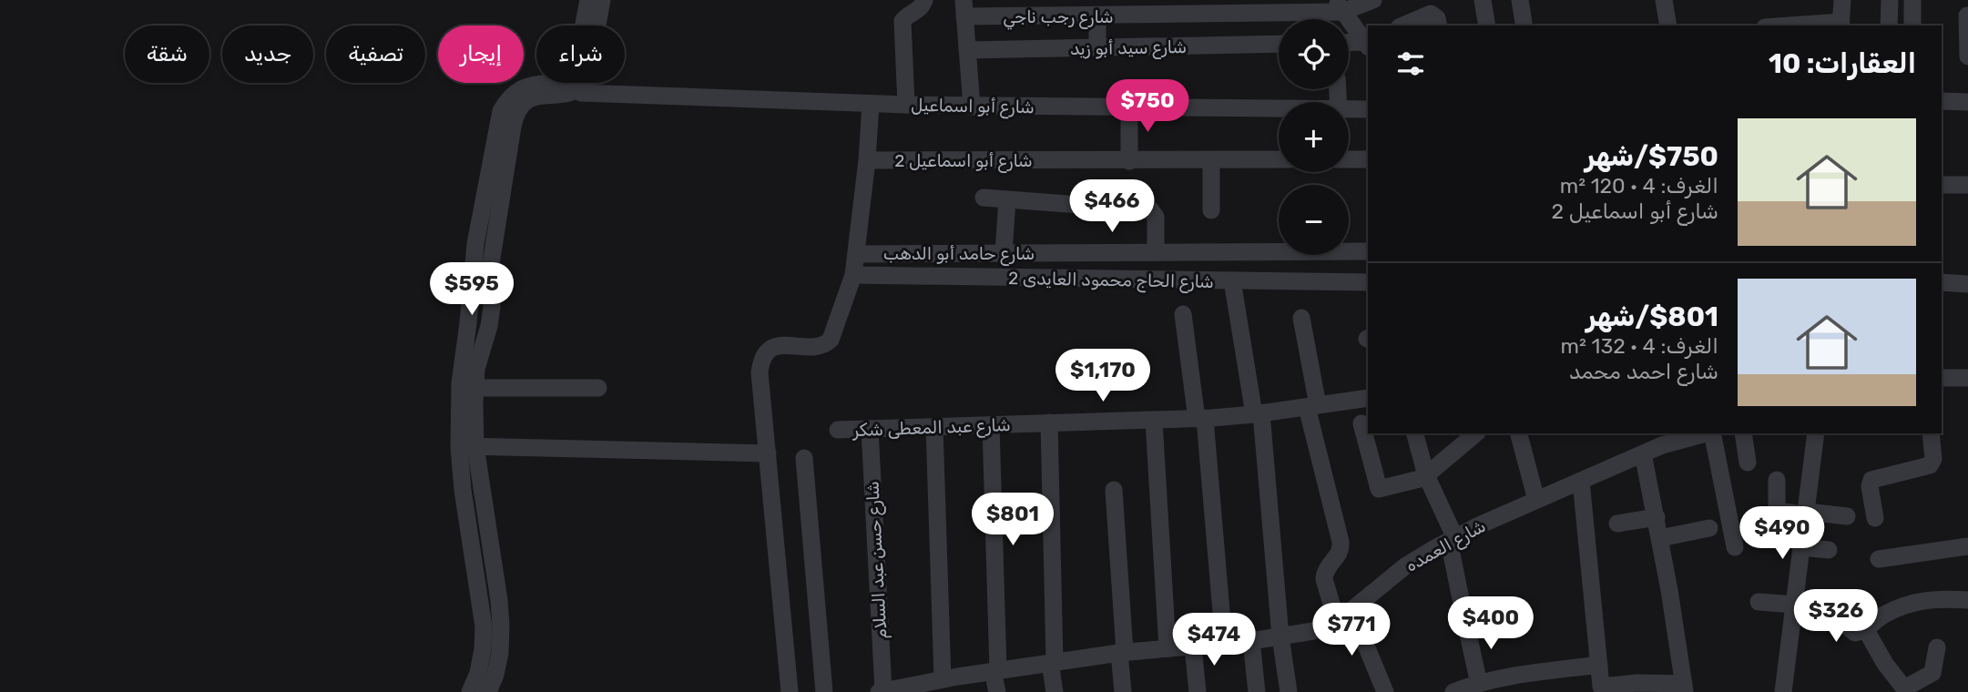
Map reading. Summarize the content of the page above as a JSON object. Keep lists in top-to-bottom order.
{
  "streets": {
    "street": [
      "شارع رجب ناجي",
      "شارع سيد أبو زيد",
      "شارع أبو اسماعيل",
      "شارع أبو اسماعيل 2",
      "شارع حامد أبو الدهب",
      "شارع الحاج محمود العايدى 2",
      "شارع عبد المعطى شكر",
      "شارع العمده",
      "شارع حسن عبد السلام"
    ]
  },
  "crossings": [
    ["شارع عبد المعطى شكر", "شارع حسن عبد السلام"],
    ["شارع العمده", "شارع حسن عبد السلام"]
  ],
  "page": {
    "map_buttons": ["+", "−"],
    "chip": [
      "شراء",
      "إيجار",
      "تصفية",
      "جديد",
      "شقة"
    ],
    "heading": "العقارات: 10",
    "price": [
      "$750",
      "$466",
      "$595",
      "$1,170",
      "$801",
      "$490",
      "$326",
      "$400",
      "$771",
      "$474"
    ],
    "list": [
      {
        "name": "$750/شهر",
        "note": "الغرف: 4 · 120 m² · شارع أبو اسماعيل 2"
      },
      {
        "name": "$801/شهر",
        "note": "الغرف: 4 · 132 m² · شارع احمد محمد"
      }
    ]
  }
}
